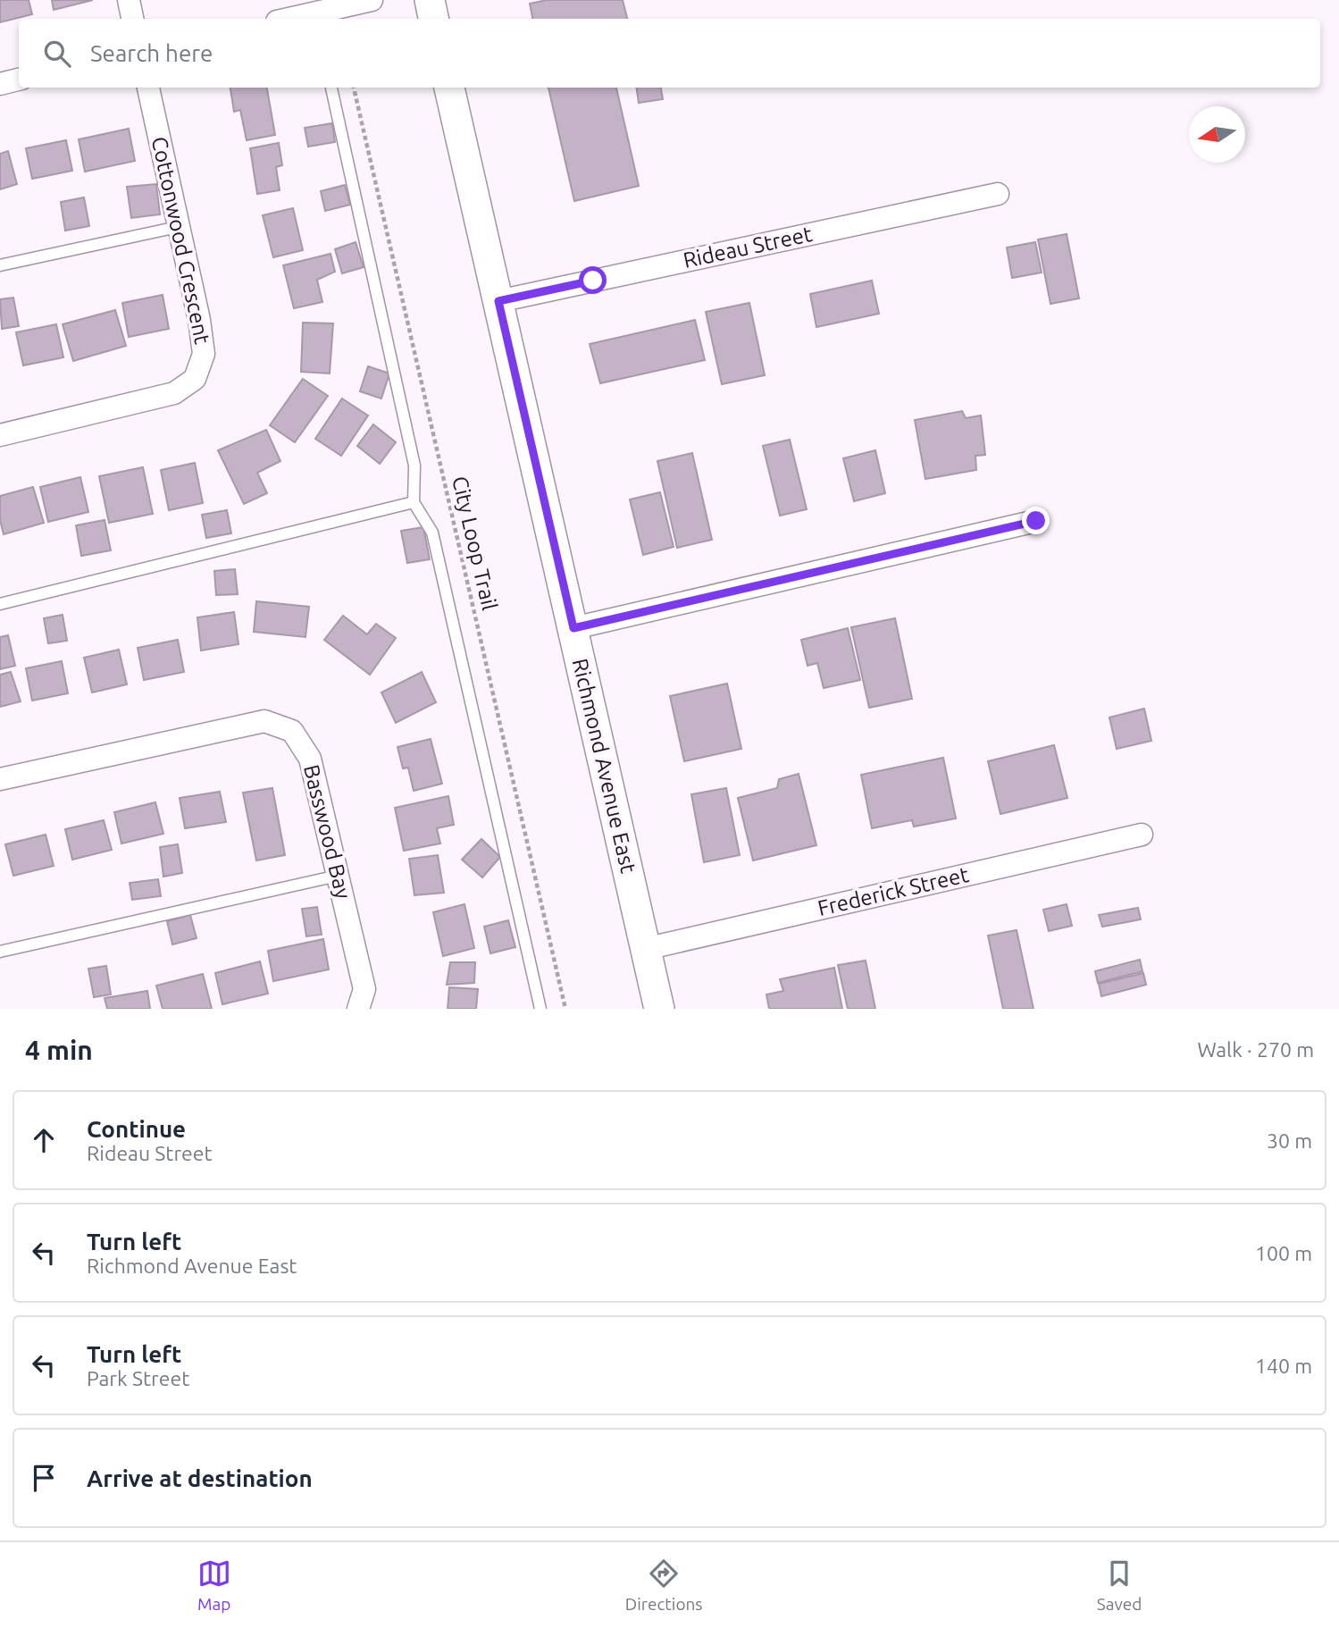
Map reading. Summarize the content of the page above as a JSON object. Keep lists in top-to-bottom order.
{
  "streets": {
    "main road": ["Richmond Avenue East"],
    "street": [
      "Cottonwood Crescent",
      "Rideau Street",
      "Basswood Bay",
      "Frederick Street"
    ],
    "path": ["City Loop Trail"]
  },
  "crossings": [
    ["Rideau Street", "Richmond Avenue East"],
    ["Richmond Avenue East", "Frederick Street"]
  ],
  "north": "left",
  "page": {
    "search": "Search here",
    "heading": ["4 min", "Walk · 270 m"],
    "list": [
      ["Continue", "Rideau Street", "30 m"],
      ["Turn left", "Richmond Avenue East", "100 m"],
      ["Turn left", "Park Street", "140 m"],
      "Arrive at destination"
    ],
    "nav": ["Map", "Directions", "Saved"]
  }
}
